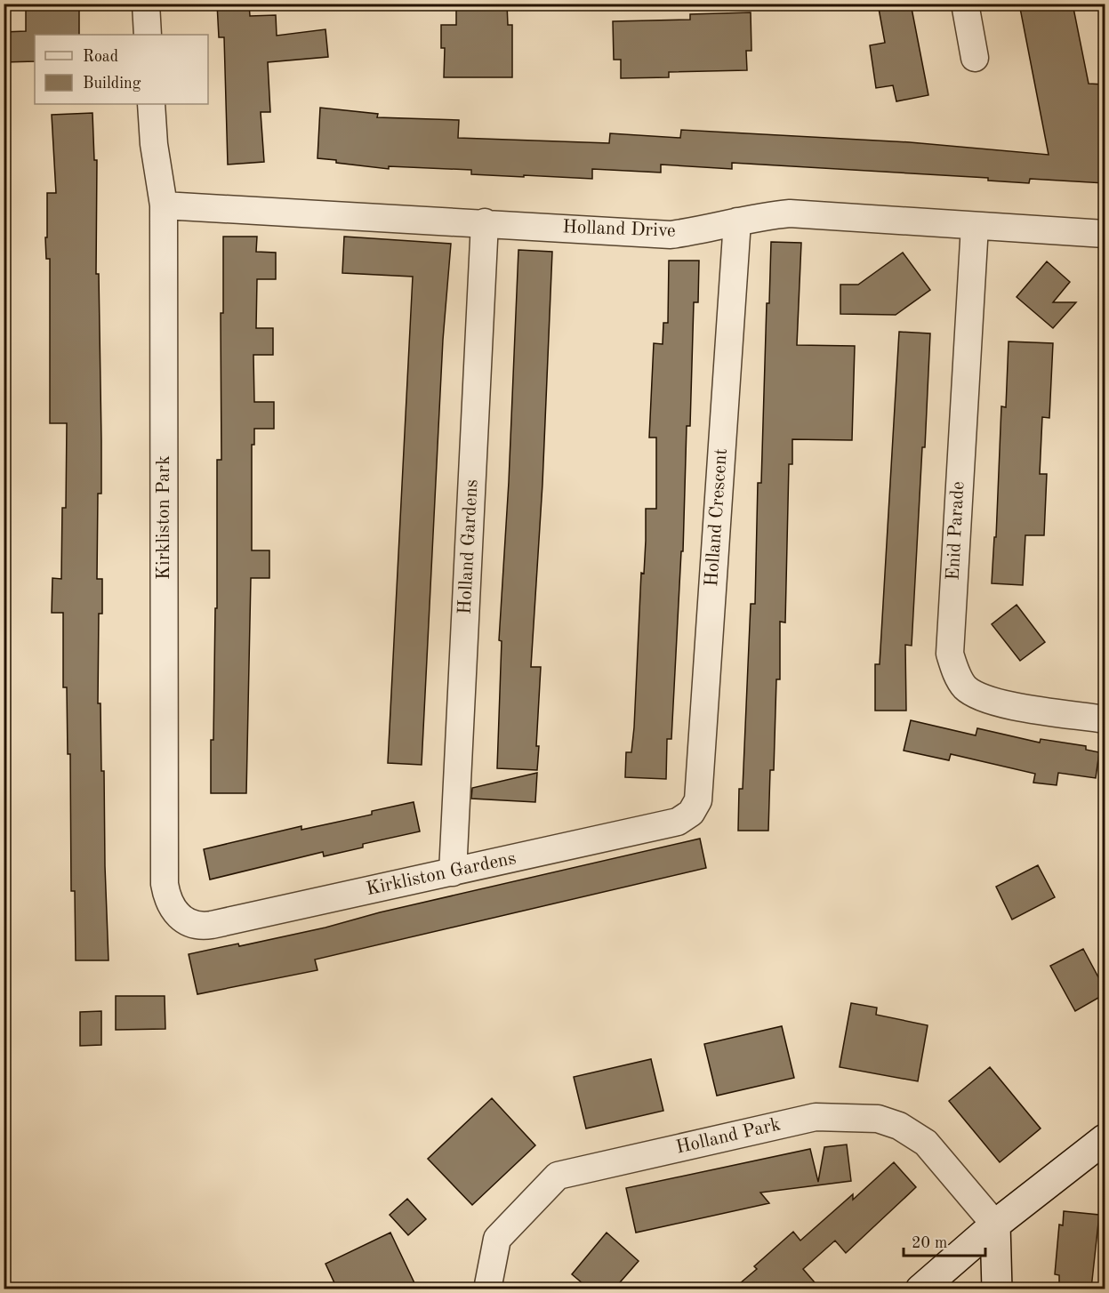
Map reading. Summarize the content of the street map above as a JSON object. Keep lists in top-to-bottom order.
{
  "streets": {
    "street": [
      "Holland Drive",
      "Kirkliston Park",
      "Holland Crescent",
      "Enid Parade",
      "Holland Gardens",
      "Kirkliston Gardens",
      "Holland Park"
    ]
  },
  "crossings": [
    ["Holland Drive", "Kirkliston Park"],
    ["Holland Drive", "Holland Crescent"],
    ["Holland Drive", "Enid Parade"],
    ["Holland Drive", "Holland Gardens"],
    ["Kirkliston Park", "Kirkliston Gardens"],
    ["Holland Crescent", "Kirkliston Gardens"],
    ["Holland Gardens", "Kirkliston Gardens"]
  ],
  "legend": ["Road", "Building"],
  "scale_bar": "20 m"
}
